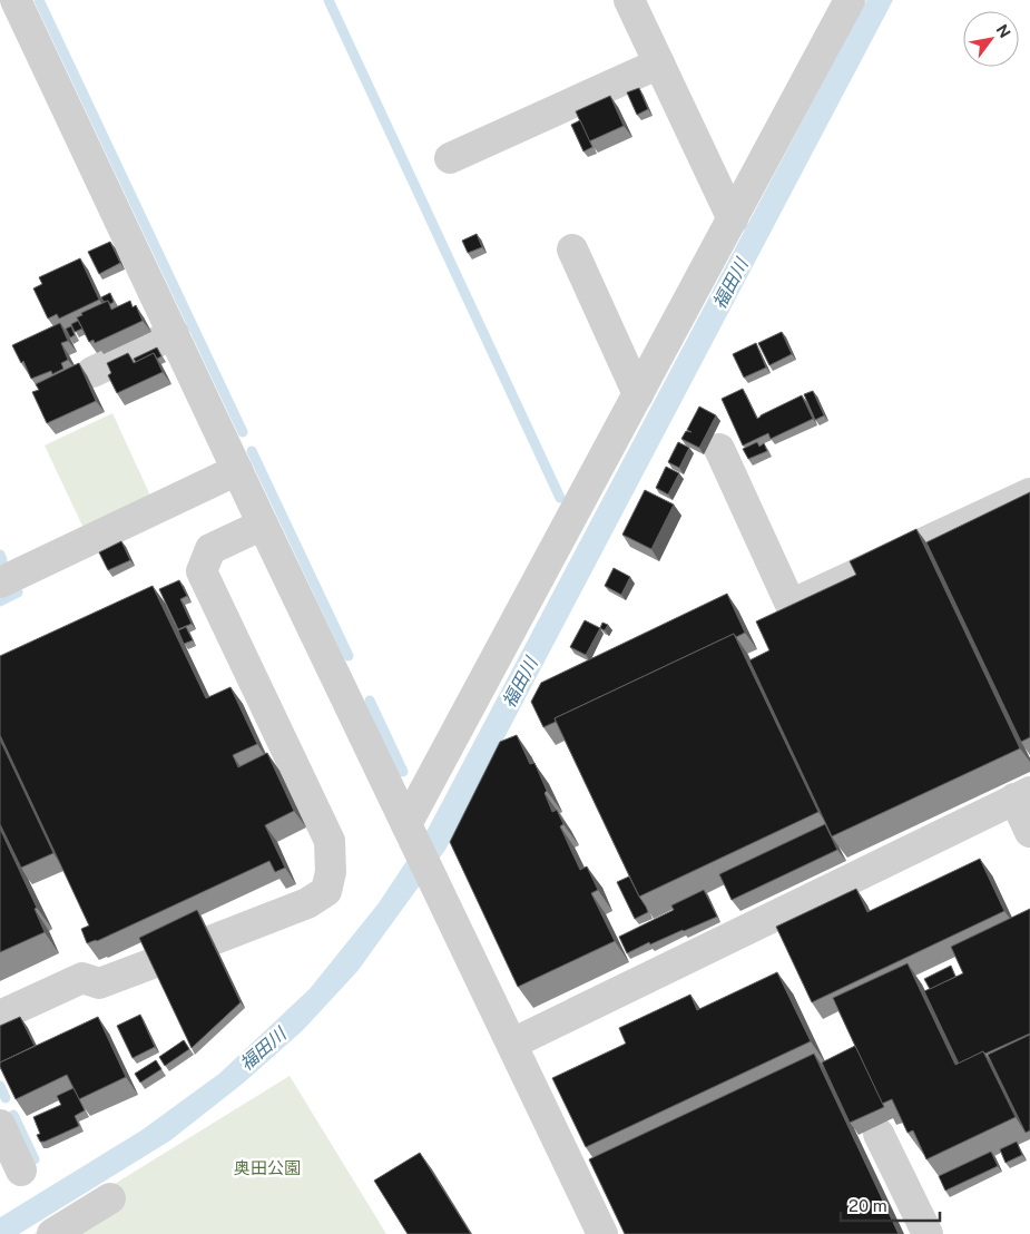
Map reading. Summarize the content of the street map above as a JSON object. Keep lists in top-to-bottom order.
{
  "water": ["福田川"],
  "parks": ["奥田公園"],
  "scale_bar": "20 m",
  "north": "top right"
}
